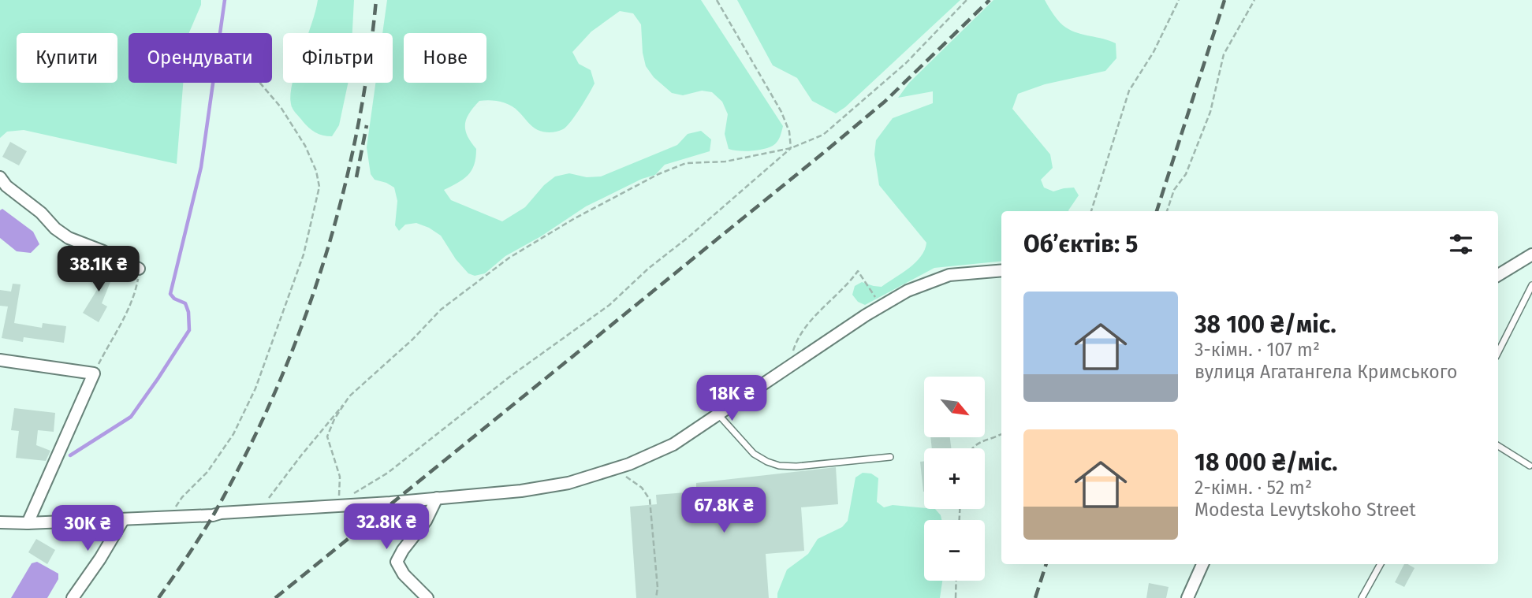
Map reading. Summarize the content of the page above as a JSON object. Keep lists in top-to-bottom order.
{
  "north": "bottom right",
  "page": {
    "chip": [
      "Купити",
      "Орендувати",
      "Фільтри",
      "Нове"
    ],
    "heading": "Об’єктів: 5",
    "price": [
      "38.1K ₴",
      "18K ₴",
      "67.8K ₴",
      "32.8K ₴",
      "30K ₴"
    ],
    "list": [
      {
        "name": "38 100 ₴/міс.",
        "note": "3-кімн. · 107 m² · вулиця Агатангела Кримського"
      },
      {
        "name": "18 000 ₴/міс.",
        "note": "2-кімн. · 52 m² · Modesta Levytskoho Street"
      }
    ],
    "map_buttons": ["+", "−"]
  }
}
